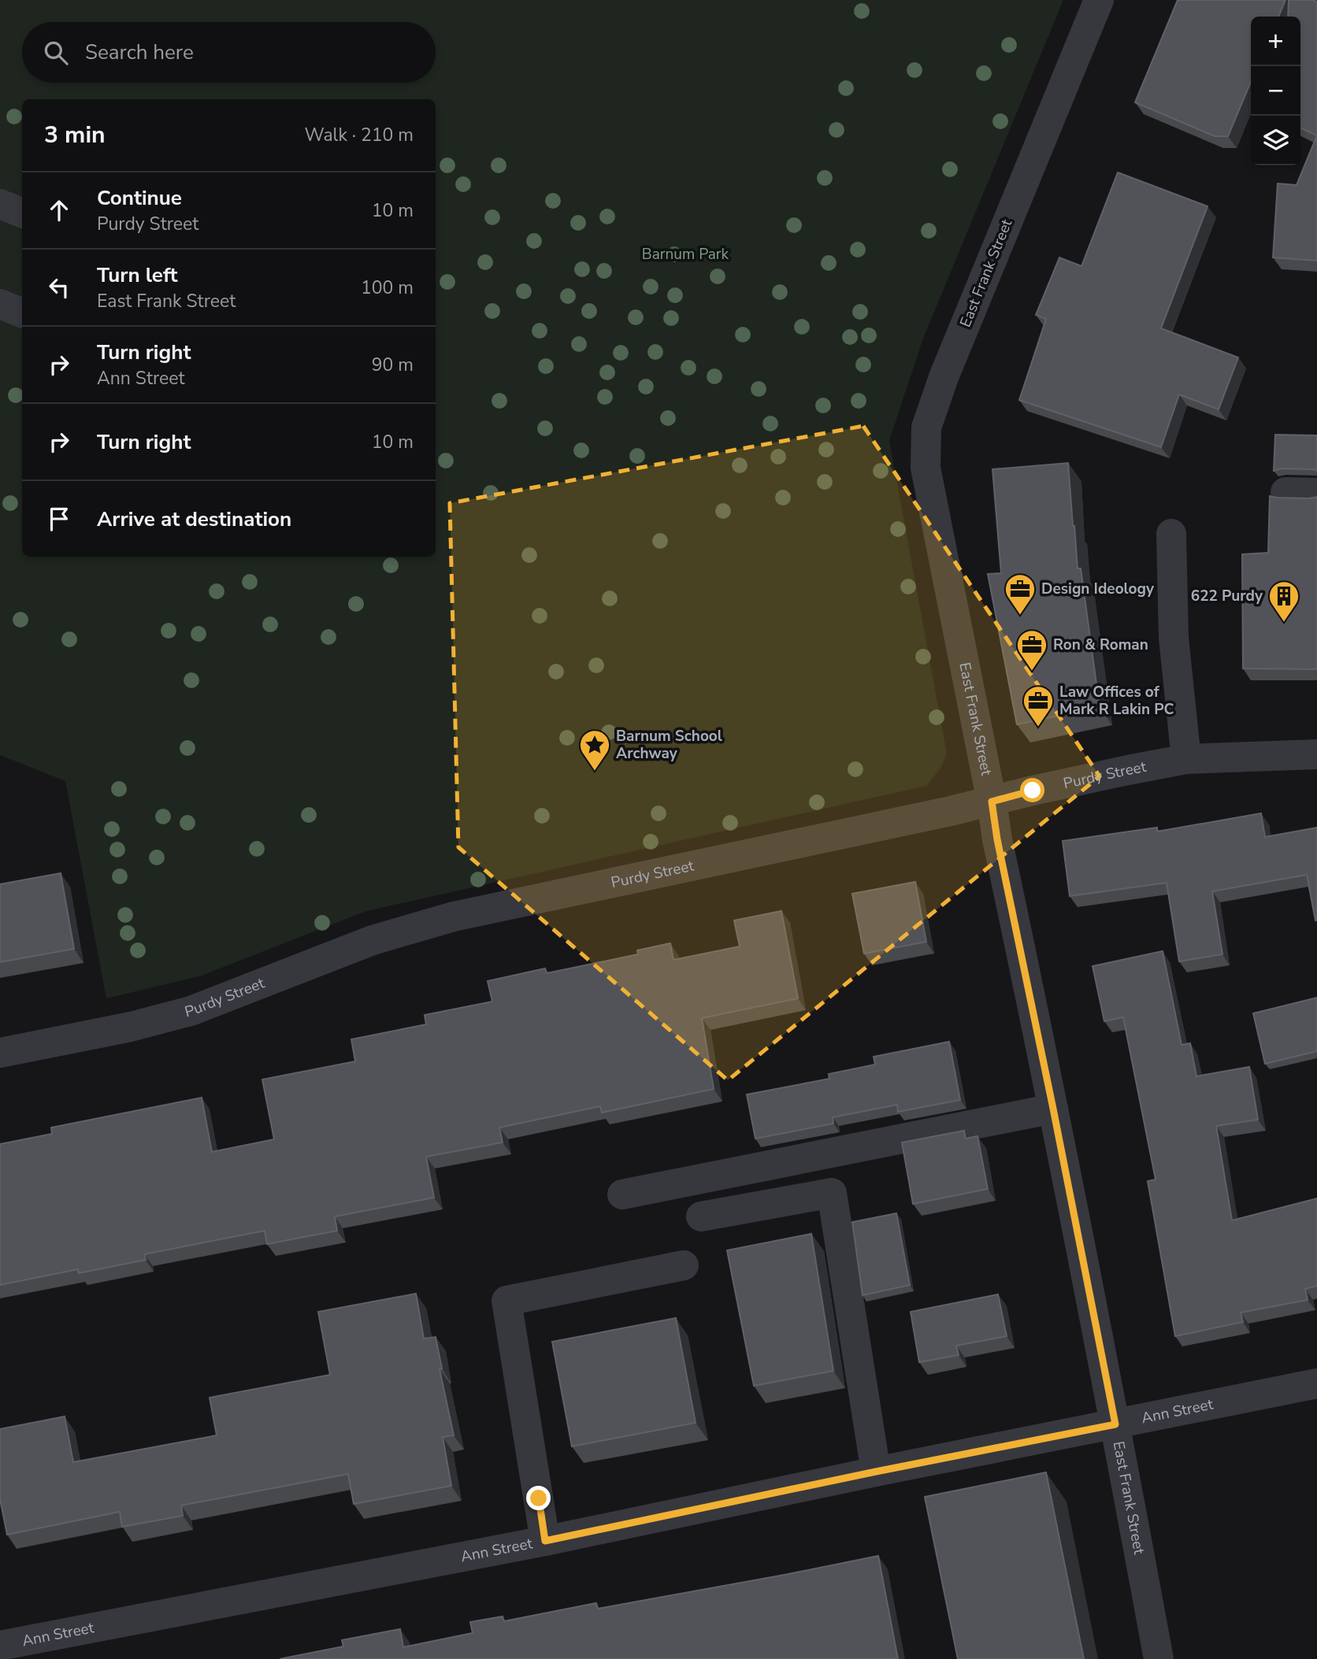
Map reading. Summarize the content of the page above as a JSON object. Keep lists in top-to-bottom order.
{
  "streets": {
    "street": ["East Frank Street", "Purdy Street", "Ann Street"]
  },
  "crossings": [
    ["East Frank Street", "Purdy Street"],
    ["East Frank Street", "Ann Street"]
  ],
  "parks": ["Barnum Park"],
  "places": {
    "office": ["Design Ideology", "Ron & Roman", "Law Offices of Mark R Lakin PC"],
    "building": ["622 Purdy"],
    "place": ["Barnum School Archway"]
  },
  "page": {
    "map_buttons": ["+", "−"],
    "search": "Search here",
    "heading": ["3 min", "Walk · 210 m"],
    "list": [
      ["Continue", "Purdy Street", "10 m"],
      ["Turn left", "East Frank Street", "100 m"],
      ["Turn right", "Ann Street", "90 m"],
      ["Turn right", "10 m"],
      "Arrive at destination"
    ]
  }
}
